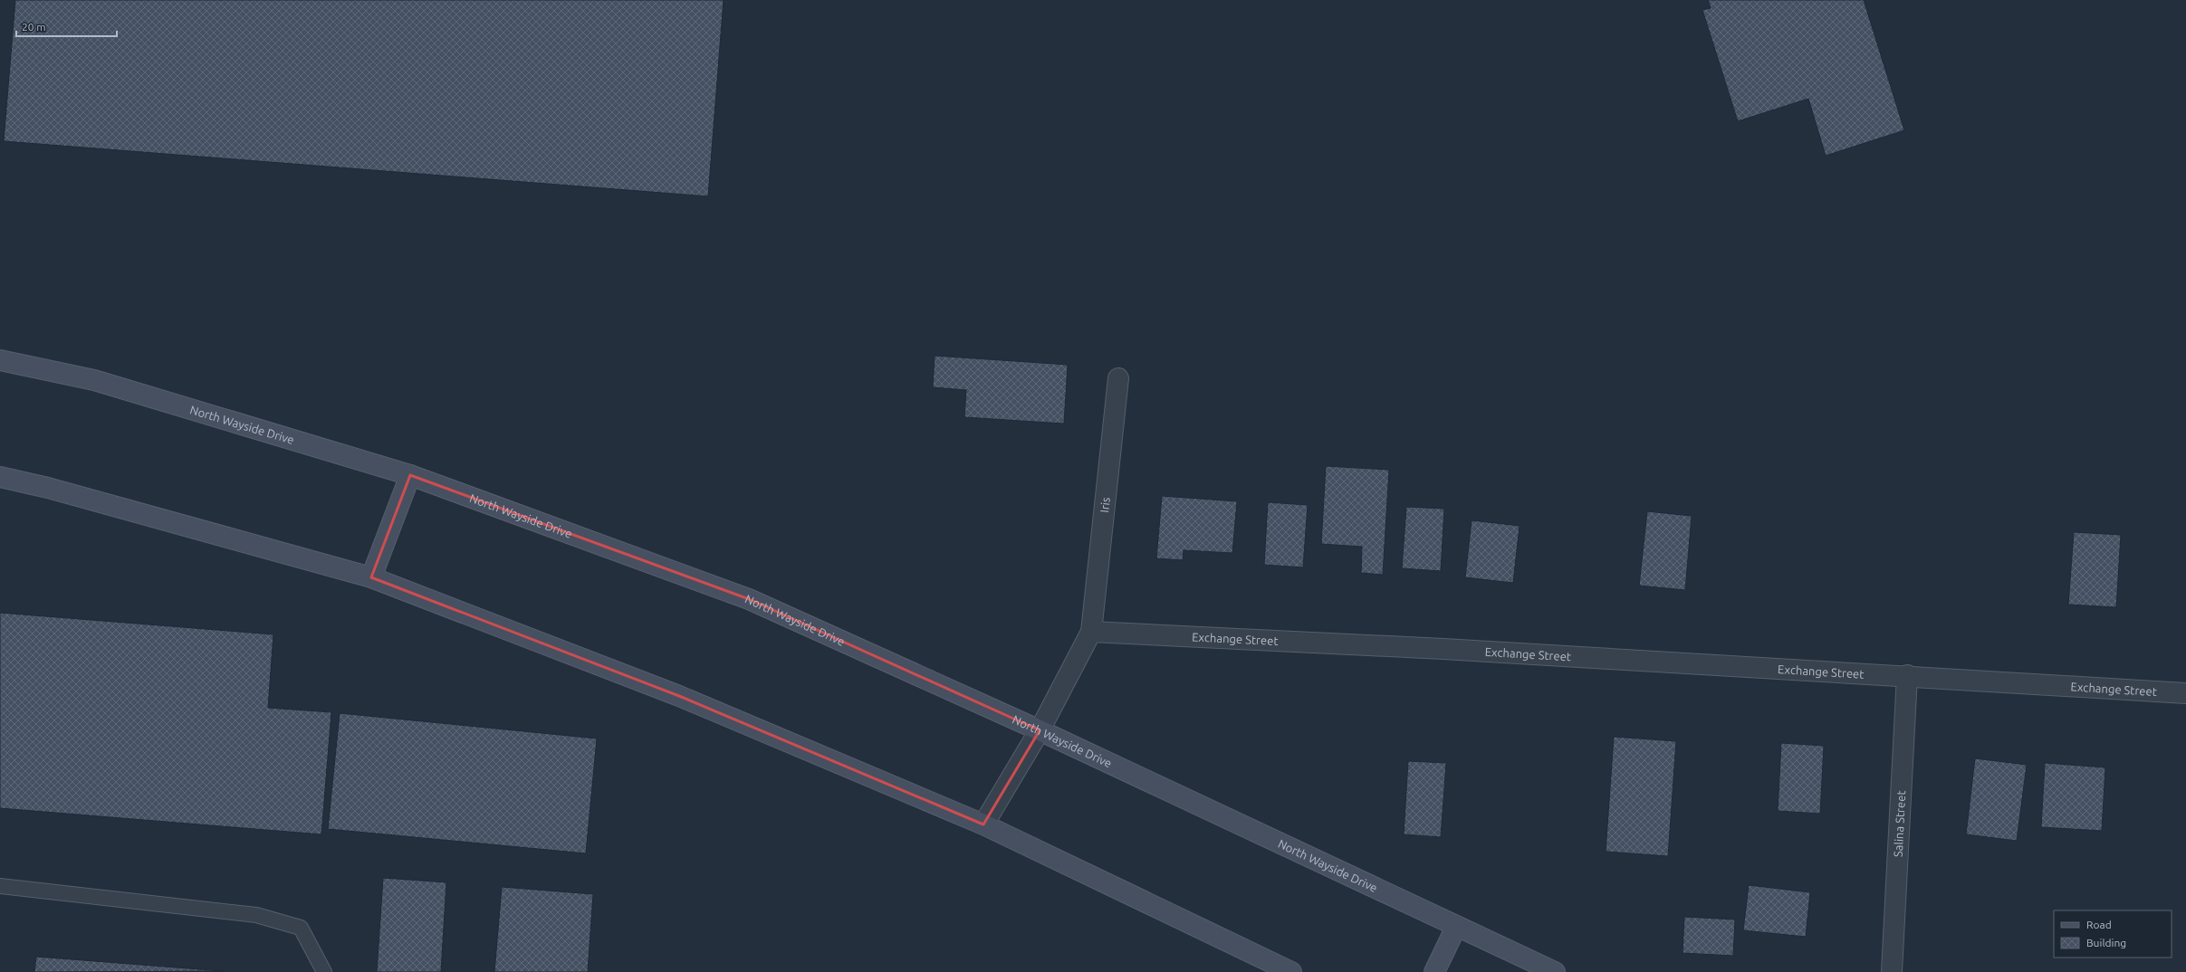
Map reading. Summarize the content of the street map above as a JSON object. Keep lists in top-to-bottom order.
{
  "streets": {
    "main road": ["North Wayside Drive"],
    "street": ["Iris", "Exchange Street", "Salina Street"]
  },
  "crossings": [
    ["Iris", "Exchange Street"],
    ["Exchange Street", "Salina Street"]
  ],
  "legend": ["Road", "Building"],
  "scale_bar": "20 m"
}
